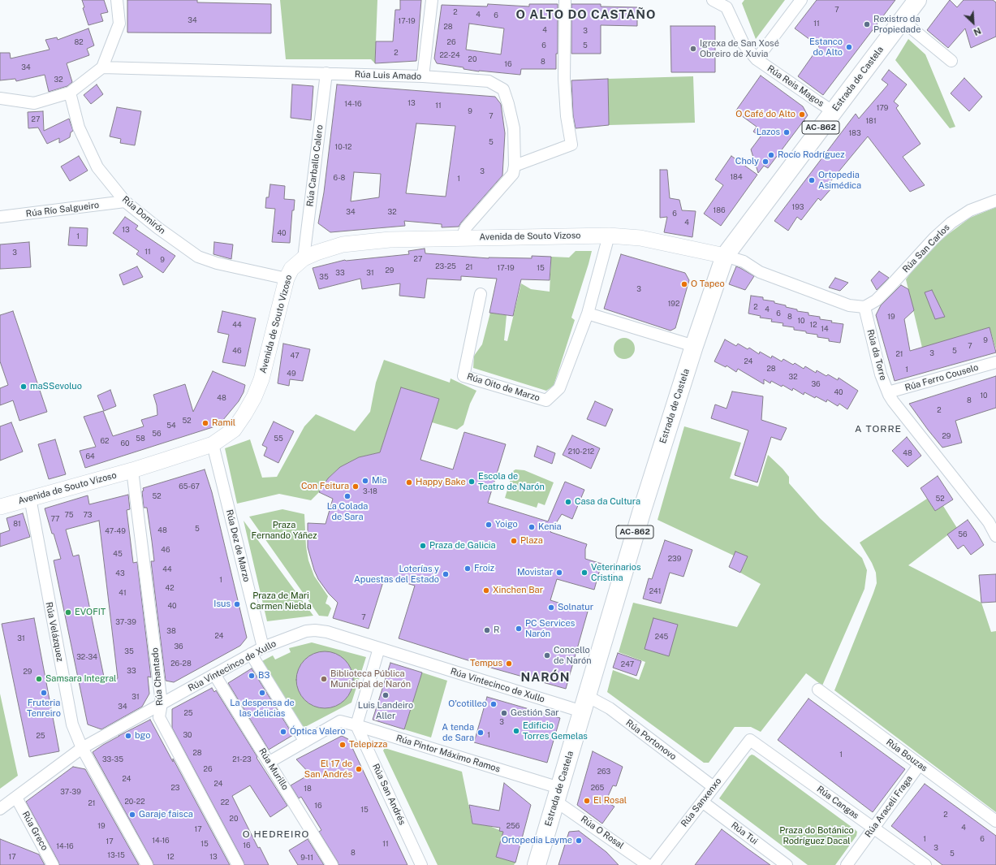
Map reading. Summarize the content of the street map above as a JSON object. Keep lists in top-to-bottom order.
{
  "streets": {
    "main road": ["Estrada de Castela", "AC-862"],
    "street": [
      "Rúa Luis Amado",
      "Rúa Reis Magos",
      "Rúa Carballo Calero",
      "Rúa Río Salgueiro",
      "Rúa Domirón",
      "Avenida de Souto Vizoso",
      "Rúa San Carlos",
      "Rúa da Torre",
      "Rúa Ferro Couselo",
      "Rúa Oito de Marzo",
      "Rúa Dez de Marzo",
      "Rúa Velázquez",
      "Rúa Vintecinco de Xullo",
      "Rúa Chantado",
      "Rúa Portonovo",
      "Rúa Pintor Máximo Ramos",
      "Rúa Bouzas",
      "Rúa Murillo",
      "Rúa San Andrés",
      "Rúa Sanxenxo",
      "Rúa Cangas",
      "Rúa Araceli Fraga",
      "Rúa Greco",
      "Rúa O Rosal",
      "Rúa Tui"
    ]
  },
  "crossings": [
    ["Rúa Luis Amado", "Rúa Carballo Calero"],
    ["Rúa Luis Amado", "Avenida de Souto Vizoso"],
    ["Estrada de Castela", "Rúa Reis Magos"],
    ["Estrada de Castela", "Avenida de Souto Vizoso"],
    ["Estrada de Castela", "Rúa Vintecinco de Xullo"],
    ["Estrada de Castela", "Rúa Portonovo"],
    ["Estrada de Castela", "Rúa Pintor Máximo Ramos"],
    ["Estrada de Castela", "Rúa O Rosal"],
    ["Rúa Carballo Calero", "Avenida de Souto Vizoso"],
    ["Rúa Río Salgueiro", "Rúa Domirón"],
    ["Rúa Domirón", "Avenida de Souto Vizoso"],
    ["Avenida de Souto Vizoso", "Rúa Oito de Marzo"],
    ["Avenida de Souto Vizoso", "Rúa Dez de Marzo"],
    ["Avenida de Souto Vizoso", "Rúa Velázquez"],
    ["Avenida de Souto Vizoso", "Rúa Chantado"],
    ["Rúa San Carlos", "Rúa da Torre"],
    ["Rúa da Torre", "Rúa Ferro Couselo"],
    ["Rúa Dez de Marzo", "Rúa Vintecinco de Xullo"],
    ["Rúa Velázquez", "Rúa Vintecinco de Xullo"],
    ["Rúa Vintecinco de Xullo", "Rúa Chantado"],
    ["Rúa Vintecinco de Xullo", "Rúa Portonovo"],
    ["Rúa Vintecinco de Xullo", "Rúa Murillo"],
    ["Rúa Vintecinco de Xullo", "Rúa Greco"],
    ["Rúa Portonovo", "Rúa Sanxenxo"],
    ["Rúa Pintor Máximo Ramos", "Rúa Murillo"],
    ["Rúa Pintor Máximo Ramos", "Rúa San Andrés"],
    ["Rúa Pintor Máximo Ramos", "Rúa O Rosal"],
    ["Rúa Bouzas", "Rúa Araceli Fraga"],
    ["Rúa Sanxenxo", "Rúa Cangas"],
    ["Rúa Sanxenxo", "Rúa Tui"],
    ["Rúa Cangas", "Rúa Araceli Fraga"]
  ],
  "districts": [
    "O ALTO DO CASTAÑO",
    "A TORRE",
    "NARÓN",
    "O HEDREIRO"
  ],
  "parks": ["Praza Fernando Yáñez", "Praza de Mari Carmen Niebla", "Praza do Botánico Rodríguez Dacal"],
  "places": [
    "Rexistro da Propiedade",
    "Estanco do Alto",
    "Igrexa de San Xosé Obreiro de Xuvia",
    "O Café do Alto",
    "Lazos",
    "Rocío Rodríguez",
    "Choly",
    "Ortopedia Asimédica",
    "O Tapeo",
    "maSSevoluo",
    "Ramil",
    "Mia",
    "Escola de Teatro de Narón",
    "Happy Bake",
    "Con Feitura",
    "La Colada de Sara",
    "Casa da Cultura",
    "Yoigo",
    "Kenia",
    "Plaza",
    "Praza de Galicia",
    "Froiz",
    "Movistar",
    "Veterinarios Cristina",
    "Loterías y Apuestas del Estado",
    "Xinchen Bar",
    "Isus",
    "Solnatur",
    "EVOFIT",
    "PC Services Narón",
    "R",
    "Concello de Narón",
    "Tempus",
    "B3",
    "Samsara Integral",
    "Biblioteca Pública Municipal de Narón",
    "Fruteria Tenreiro",
    "La despensa de las delicias",
    "Luis Landeiro Aller",
    "O'cotilleo",
    "Gestión Sar",
    "Edificio Torres Gemelas",
    "Óptica Valero",
    "A tenda de Sara",
    "bgo",
    "Telepizza",
    "El 17 de San Andrés",
    "El Rosal",
    "Garaje faisca",
    "Ortopedia Layme"
  ],
  "house_numbers": [
    "7",
    "2",
    "4",
    "6",
    "34",
    "17-19",
    "11",
    "28",
    "4",
    "3",
    "82",
    "26",
    "6",
    "5",
    "2",
    "22-24",
    "20",
    "8",
    "16",
    "34",
    "32",
    "13",
    "14-16",
    "11",
    "179",
    "9",
    "7",
    "27",
    "181",
    "183",
    "5",
    "10-12",
    "3",
    "184",
    "6-8",
    "1",
    "193",
    "186",
    "34",
    "32",
    "6",
    "4",
    "13",
    "40",
    "1",
    "11",
    "3",
    "27",
    "9",
    "23-25",
    "21",
    "17-19",
    "15",
    "29",
    "33",
    "31",
    "35",
    "3",
    "192",
    "2",
    "4",
    "6",
    "8",
    "19",
    "10",
    "44",
    "12",
    "14",
    "9",
    "7",
    "46",
    "5",
    "3",
    "21",
    "47",
    "24",
    "28",
    "1",
    "49",
    "32",
    "36",
    "40",
    "10",
    "48",
    "8",
    "2",
    "52",
    "54",
    "56",
    "29",
    "58",
    "55",
    "62",
    "60",
    "210-212",
    "48",
    "64",
    "65-67",
    "3-18",
    "52",
    "52",
    "75",
    "73",
    "77",
    "81",
    "5",
    "48",
    "47-49",
    "56",
    "46",
    "45",
    "239",
    "44",
    "43",
    "1",
    "42",
    "241",
    "41",
    "40",
    "7",
    "37-39",
    "38",
    "24",
    "245",
    "31",
    "36",
    "35",
    "32-34",
    "26-28",
    "247",
    "33",
    "29",
    "31",
    "34",
    "25",
    "3",
    "30",
    "1",
    "25",
    "28",
    "1",
    "33-35",
    "21-23",
    "26",
    "263",
    "24",
    "24",
    "23",
    "265",
    "18",
    "37-39",
    "20-22",
    "22",
    "21",
    "16",
    "15",
    "2",
    "20",
    "19",
    "256",
    "4",
    "17",
    "1",
    "6",
    "14-16",
    "17",
    "15",
    "11",
    "16",
    "14-16",
    "3",
    "8",
    "5",
    "13-15",
    "17",
    "12",
    "13",
    "9-11"
  ],
  "north": "bottom right"
}
